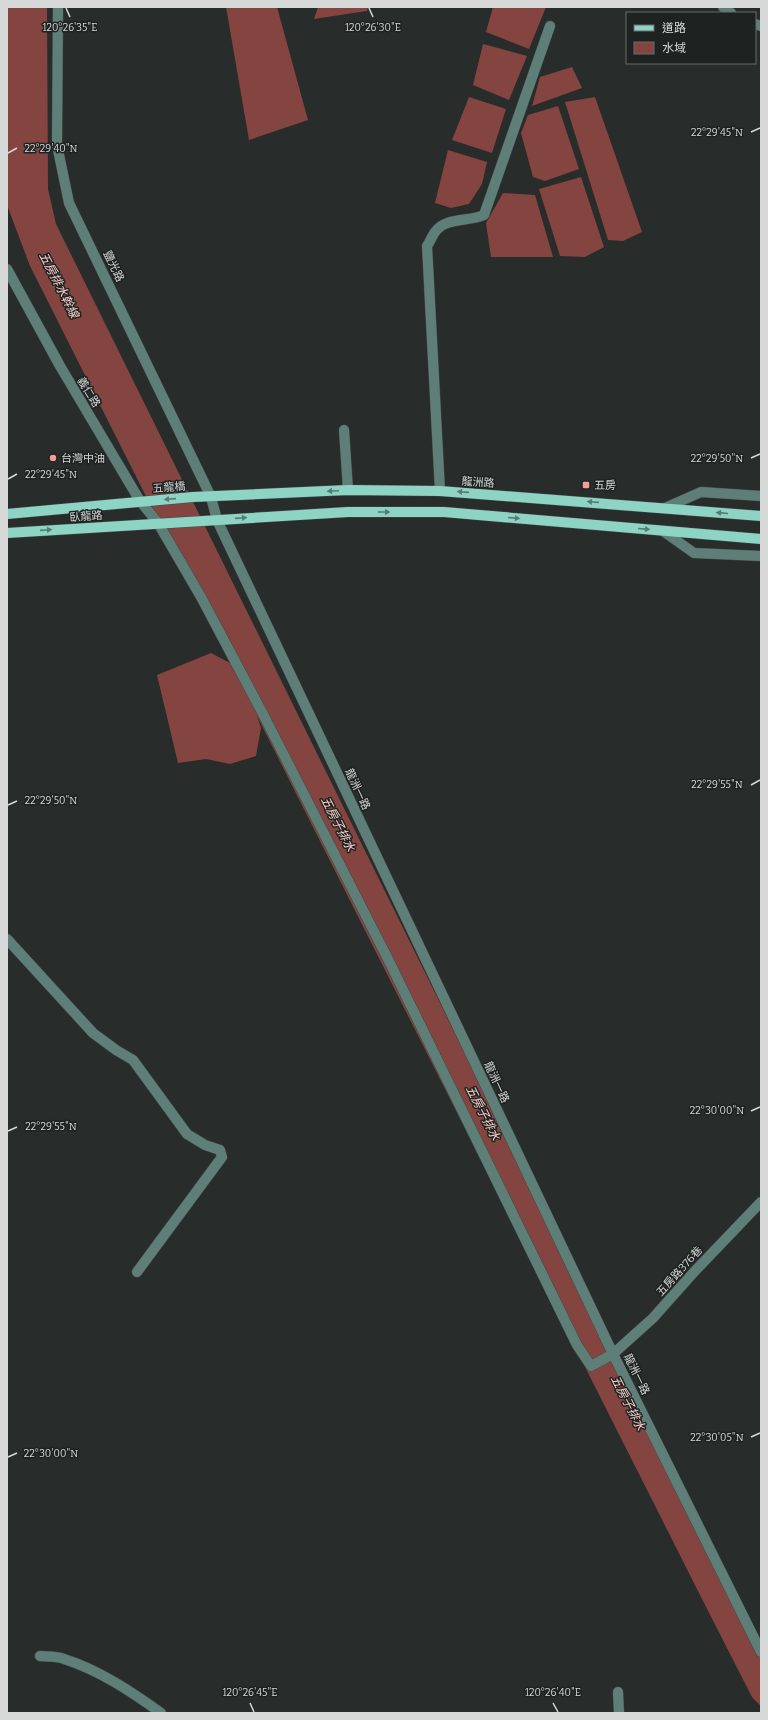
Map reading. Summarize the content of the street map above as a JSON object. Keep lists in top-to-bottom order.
{
  "streets": {
    "main road": ["龍洲路", "五龍橋", "臥龍路"],
    "street": [
      "鹽光路",
      "義仁路",
      "龍洲一路",
      "五房路376巷"
    ]
  },
  "crossings": [
    ["鹽光路", "龍洲路"],
    ["鹽光路", "龍洲一路"],
    ["義仁路", "五龍橋"],
    ["義仁路", "臥龍路"],
    ["義仁路", "五房路376巷"],
    ["龍洲路", "五龍橋"],
    ["五龍橋", "臥龍路"],
    ["龍洲一路", "五房路376巷"]
  ],
  "water": ["五房排水幹線", "五房子排水"],
  "places": {
    "other": ["台灣中油"],
    "transit": ["五房"]
  },
  "legend": ["道路", "水域"],
  "coordinates": [
    "120°26'35\"E",
    "120°26'30\"E",
    "22°29'45\"N",
    "22°29'40\"N",
    "22°29'50\"N",
    "22°29'55\"N",
    "22°30'00\"N",
    "22°30'05\"N",
    "120°26'45\"E",
    "120°26'40\"E"
  ]
}
